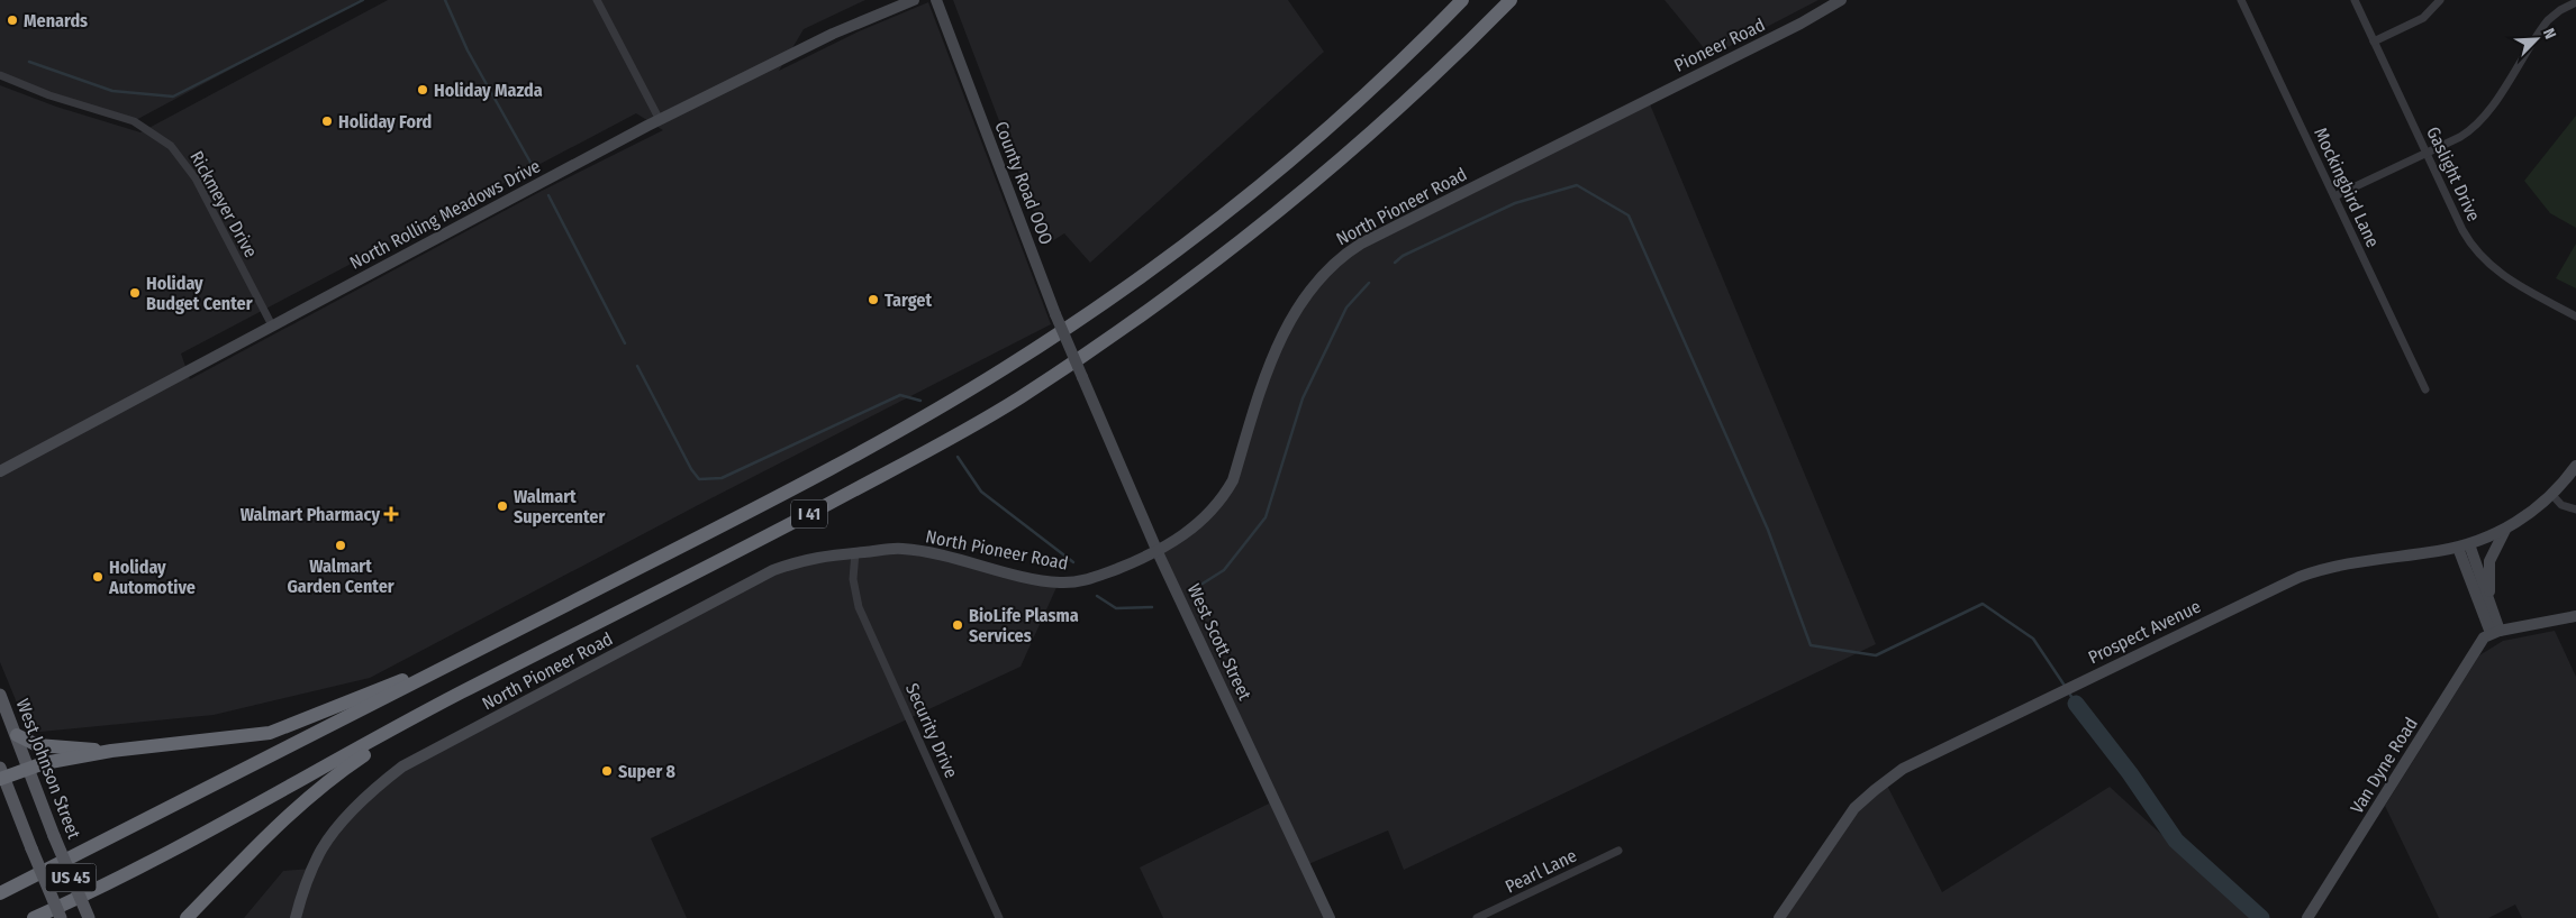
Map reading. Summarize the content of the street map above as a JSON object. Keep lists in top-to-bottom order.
{
  "streets": {
    "highway": ["I 41"],
    "main road": [
      "Pioneer Road",
      "County Road OOO",
      "North Pioneer Road",
      "North Rolling Meadows Drive",
      "Prospect Avenue",
      "West Scott Street",
      "Van Dyne Road",
      "West Johnson Street",
      "US 45"
    ],
    "street": [
      "Gaslight Drive",
      "Mockingbird Lane",
      "Rickmeyer Drive",
      "Security Drive",
      "Pearl Lane"
    ]
  },
  "crossings": [
    ["Pioneer Road", "North Pioneer Road"],
    ["County Road OOO", "West Scott Street"],
    ["Rickmeyer Drive", "North Rolling Meadows Drive"],
    ["North Pioneer Road", "West Scott Street"],
    ["North Pioneer Road", "Security Drive"]
  ],
  "places": {
    "other": [
      "Menards",
      "Holiday Mazda",
      "Holiday Ford",
      "Holiday Budget Center",
      "Target",
      "Walmart Supercenter",
      "Walmart Garden Center",
      "Holiday Automotive",
      "BioLife Plasma Services",
      "Super 8"
    ],
    "health": ["Walmart Pharmacy"]
  },
  "north": "top right"
}
